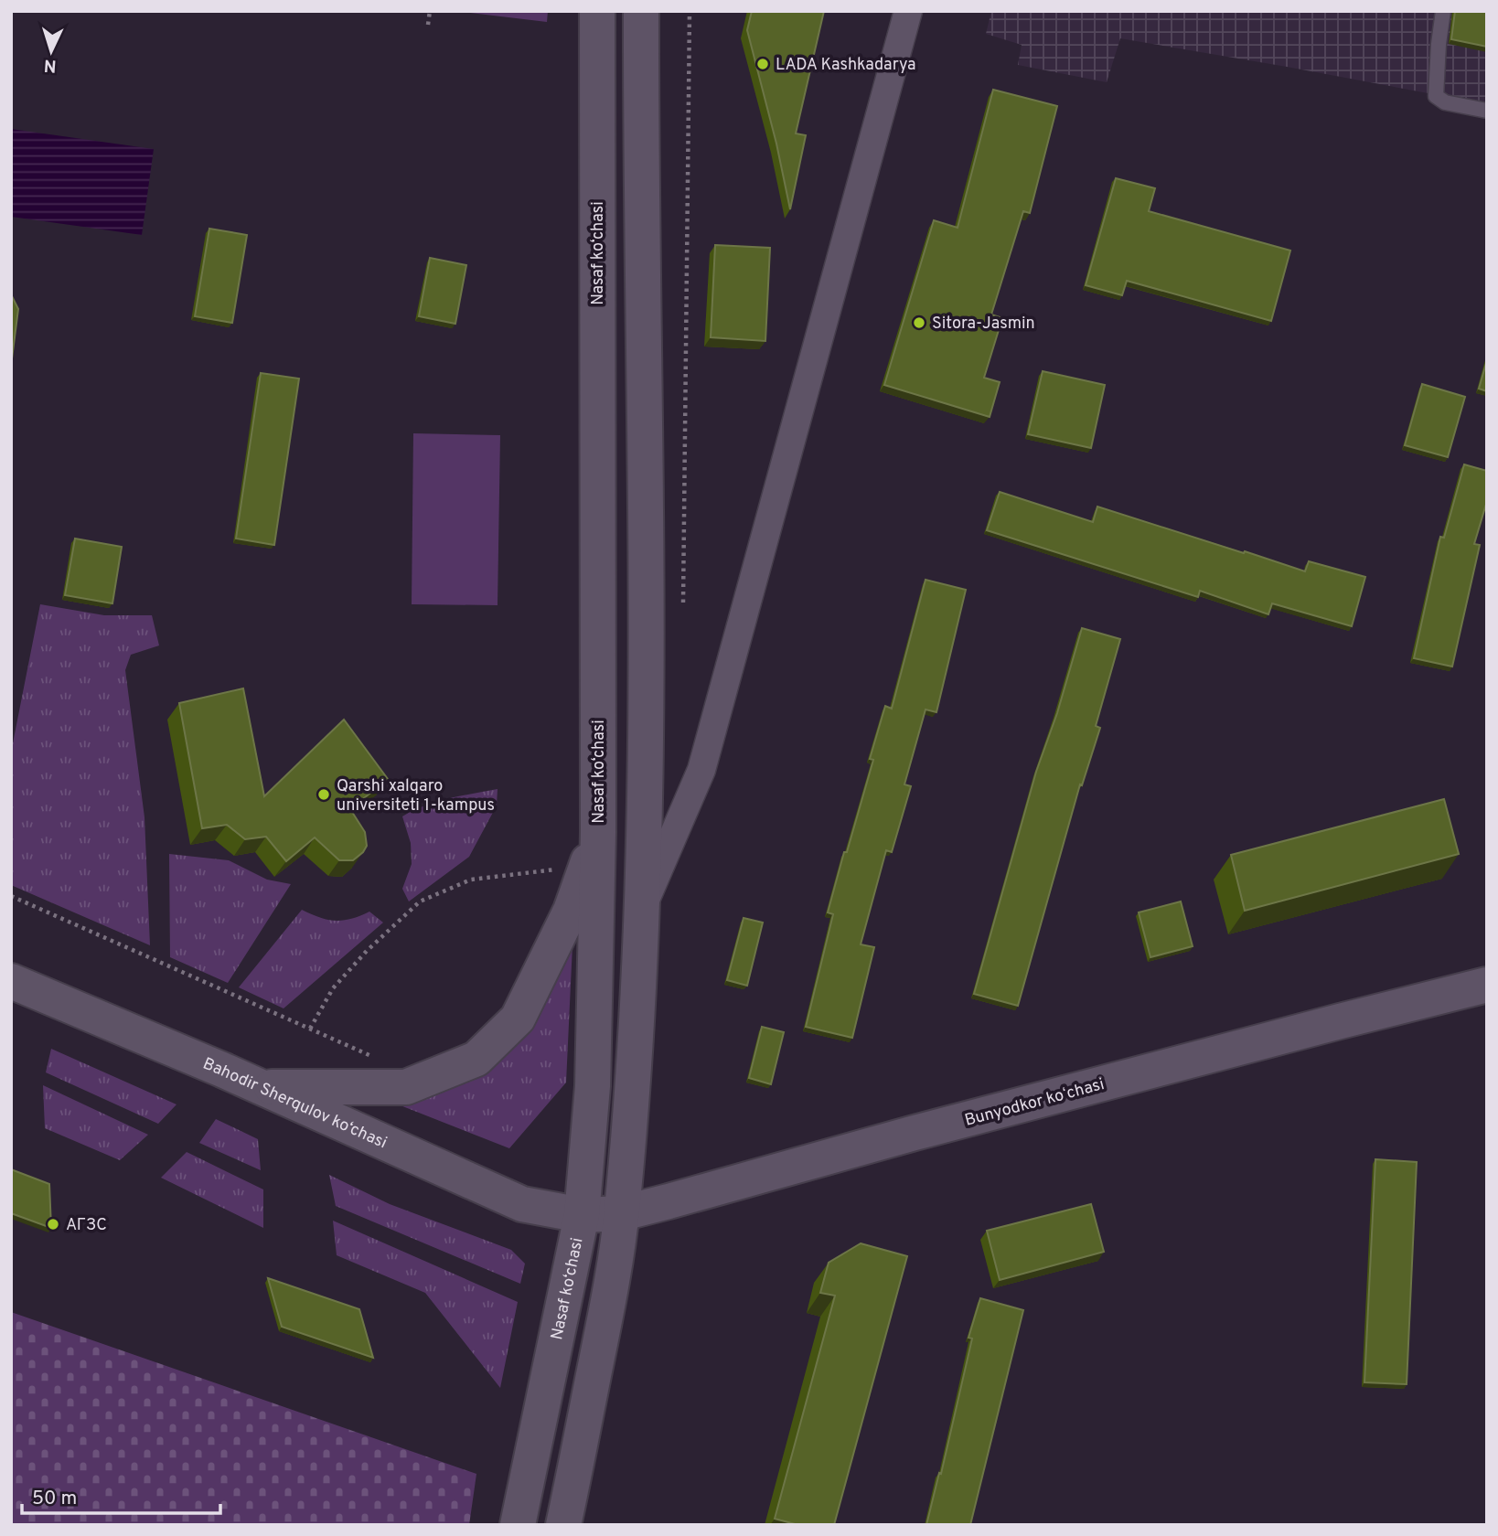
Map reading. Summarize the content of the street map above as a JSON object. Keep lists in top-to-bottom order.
{
  "streets": {
    "main road": ["Nasaf ko‘chasi", "Bunyodkor koʻchasi", "Bahodir Sherqulov ko‘chasi"]
  },
  "crossings": [
    ["Nasaf ko‘chasi", "Bunyodkor koʻchasi"],
    ["Nasaf ko‘chasi", "Bahodir Sherqulov ko‘chasi"],
    ["Bunyodkor koʻchasi", "Bahodir Sherqulov ko‘chasi"]
  ],
  "places": [
    "LADA Kashkadarya",
    "Sitora-Jasmin",
    "Qarshi xalqaro universiteti 1-kampus",
    "АГЗС"
  ],
  "scale_bar": "50 m",
  "north": "bottom"
}
